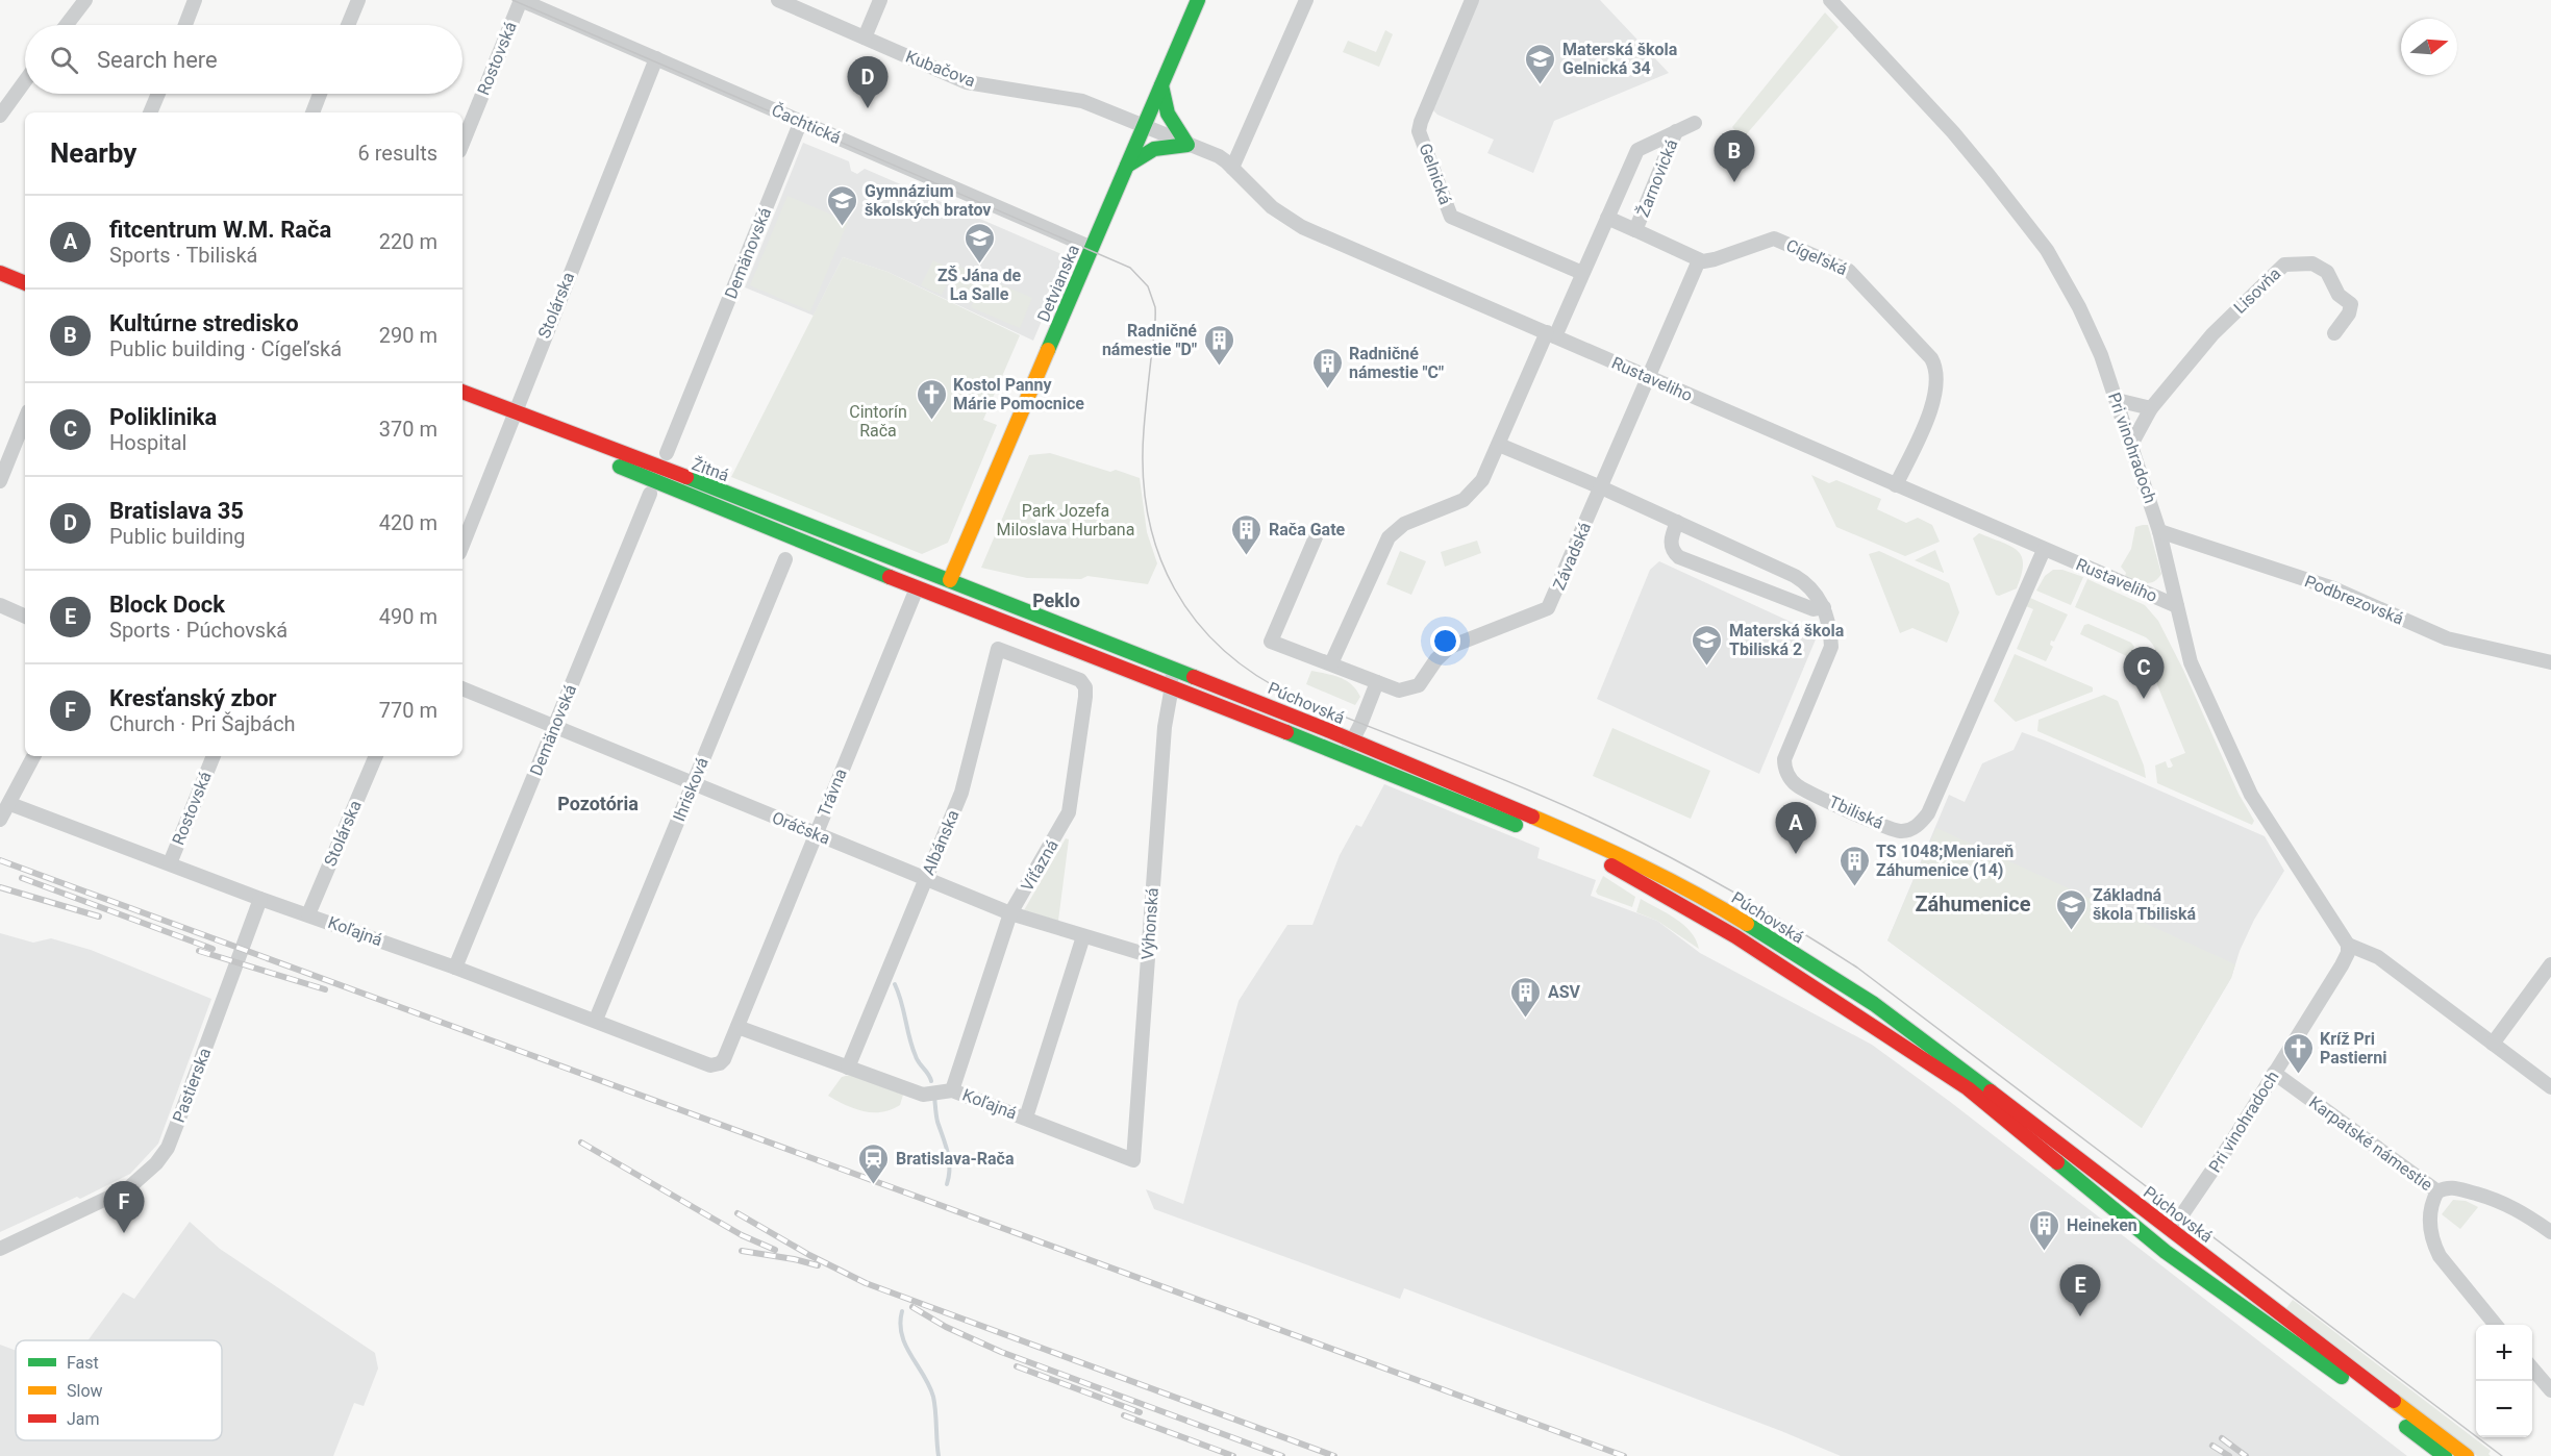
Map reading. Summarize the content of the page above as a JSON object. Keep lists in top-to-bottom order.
{
  "streets": {
    "main road": ["Detvianska", "Žitná", "Púchovská"],
    "street": [
      "Rostovská",
      "Kubačova",
      "Čachtická",
      "Gelnická",
      "Žarnovická",
      "Demänovská",
      "Cígeľská",
      "Lisovňa",
      "Stolárska",
      "Rustaveliho",
      "Pri vinohradoch",
      "Závadská",
      "Podbrezovská",
      "Ihrisková",
      "Trávna",
      "Tbiliská",
      "Oráčska",
      "Albánska",
      "Víťazná",
      "Výhonská",
      "Koľajná",
      "Pastierska",
      "Karpatské námestie"
    ]
  },
  "crossings": [
    ["Rostovská", "Čachtická"],
    ["Rostovská", "Koľajná"],
    ["Kubačova", "Detvianska"],
    ["Kubačova", "Rustaveliho"],
    ["Čachtická", "Demänovská"],
    ["Čachtická", "Detvianska"],
    ["Čachtická", "Stolárska"],
    ["Gelnická", "Žarnovická"],
    ["Žarnovická", "Rustaveliho"],
    ["Demänovská", "Oráčska"],
    ["Demänovská", "Koľajná"],
    ["Cígeľská", "Rustaveliho"],
    ["Detvianska", "Rustaveliho"],
    ["Detvianska", "Žitná"],
    ["Detvianska", "Púchovská"],
    ["Lisovňa", "Pri vinohradoch"],
    ["Stolárska", "Žitná"],
    ["Stolárska", "Koľajná"],
    ["Rustaveliho", "Pri vinohradoch"],
    ["Rustaveliho", "Závadská"],
    ["Rustaveliho", "Tbiliská"],
    ["Pri vinohradoch", "Podbrezovská"],
    ["Pri vinohradoch", "Púchovská"],
    ["Pri vinohradoch", "Karpatské námestie"],
    ["Žitná", "Púchovská"],
    ["Žitná", "Trávna"],
    ["Závadská", "Tbiliská"],
    ["Púchovská", "Trávna"],
    ["Púchovská", "Výhonská"],
    ["Ihrisková", "Oráčska"],
    ["Ihrisková", "Koľajná"],
    ["Trávna", "Oráčska"],
    ["Trávna", "Koľajná"],
    ["Oráčska", "Albánska"],
    ["Oráčska", "Víťazná"],
    ["Oráčska", "Výhonská"],
    ["Albánska", "Víťazná"],
    ["Albánska", "Koľajná"],
    ["Víťazná", "Koľajná"],
    ["Výhonská", "Koľajná"],
    ["Koľajná", "Pastierska"]
  ],
  "districts": ["Peklo", "Pozotória", "Záhumenice"],
  "parks": ["Cintorín Rača", "Park Jozefa Miloslava Hurbana"],
  "places": {
    "school or university": [
      "Materská škola Gelnická 34",
      "Gymnázium školských bratov",
      "ZŠ Jána de La Salle",
      "Materská škola Tbiliská 2",
      "Základná škola Tbiliská"
    ],
    "building": [
      "Radničné námestie \"D\"",
      "Radničné námestie \"C\"",
      "Rača Gate",
      "TS 1048;Meniareň Záhumenice (14)",
      "ASV",
      "Heineken"
    ],
    "church": ["Kostol Panny Márie Pomocnice", "Kríž Pri Pastierni"],
    "station": ["Bratislava-Rača"]
  },
  "legend": ["Fast", "Slow", "Jam"],
  "north": "right",
  "page": {
    "search": "Search here",
    "pins": [
      "D",
      "B",
      "C",
      "A",
      "F",
      "E"
    ],
    "heading": ["Nearby", "6 results"],
    "list": [
      {
        "mark": "A",
        "name": "fitcentrum W.M. Rača",
        "note": "Sports · Tbiliská",
        "value": "220 m"
      },
      {
        "mark": "B",
        "name": "Kultúrne stredisko",
        "note": "Public building · Cígeľská",
        "value": "290 m"
      },
      {
        "mark": "C",
        "name": "Poliklinika",
        "note": "Hospital",
        "value": "370 m"
      },
      {
        "mark": "D",
        "name": "Bratislava 35",
        "note": "Public building",
        "value": "420 m"
      },
      {
        "mark": "E",
        "name": "Block Dock",
        "note": "Sports · Púchovská",
        "value": "490 m"
      },
      {
        "mark": "F",
        "name": "Kresťanský zbor",
        "note": "Church · Pri Šajbách",
        "value": "770 m"
      }
    ],
    "map_buttons": ["+", "−"]
  }
}
